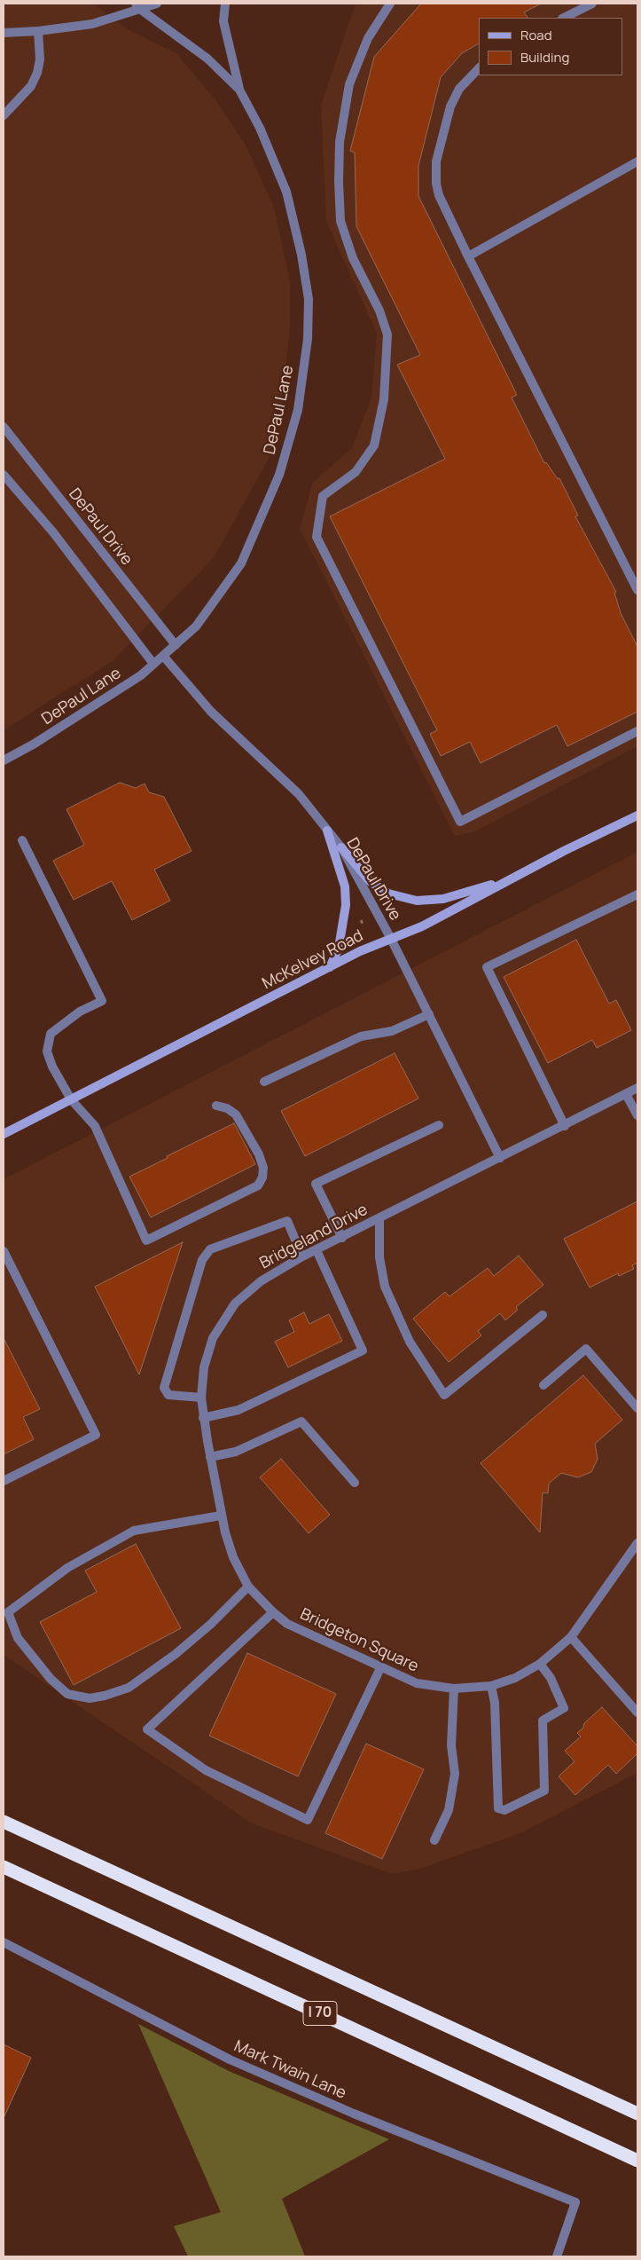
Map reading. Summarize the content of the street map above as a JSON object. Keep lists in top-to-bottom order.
{
  "streets": {
    "highway": ["I 70"],
    "street": [
      "DePaul Lane",
      "DePaul Drive",
      "McKelvey Road",
      "Bridgeland Drive",
      "Bridgeton Square",
      "Mark Twain Lane"
    ]
  },
  "crossings": [
    ["DePaul Lane", "DePaul Drive"],
    ["DePaul Drive", "McKelvey Road"],
    ["DePaul Drive", "Bridgeland Drive"],
    ["Bridgeland Drive", "Bridgeton Square"]
  ],
  "legend": ["Road", "Building"]
}
